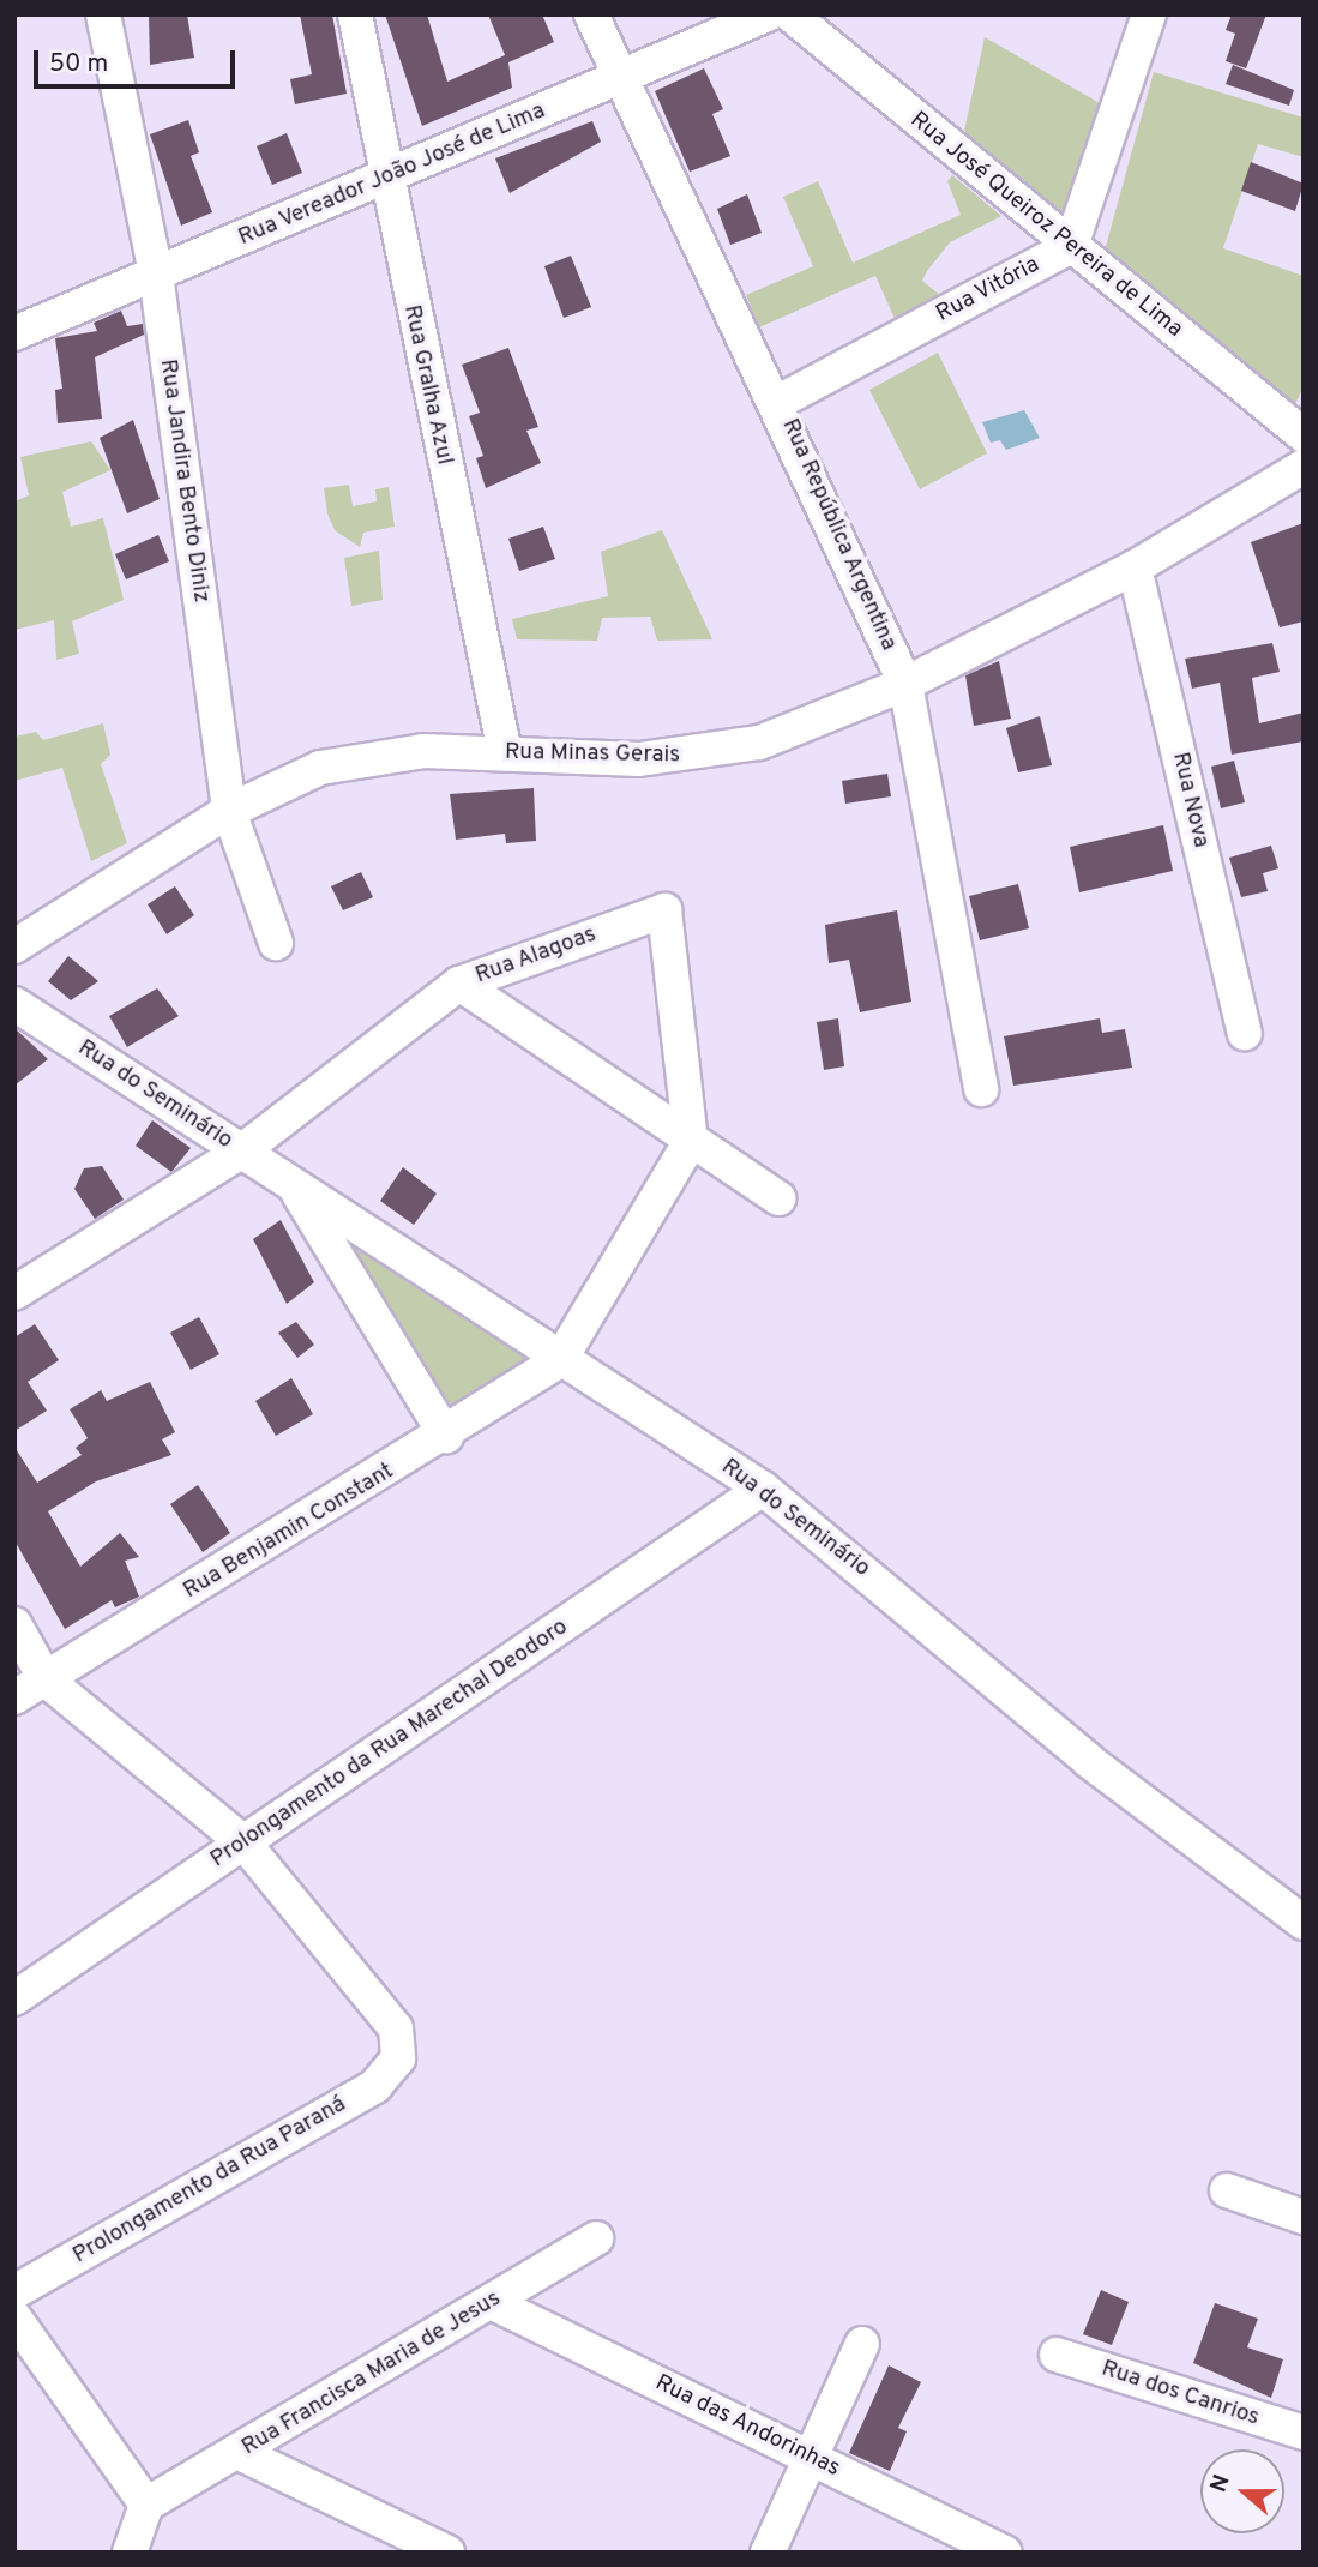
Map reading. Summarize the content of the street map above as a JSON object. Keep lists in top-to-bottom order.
{
  "streets": {
    "street": [
      "Rua Vereador João José de Lima",
      "Rua José Queiroz Pereira de Lima",
      "Rua Vitória",
      "Rua Gralha Azul",
      "Rua Jandira Bento Diniz",
      "Rua República Argentina",
      "Rua Minas Gerais",
      "Rua Nova",
      "Rua Alagoas",
      "Rua do Seminário",
      "Rua Benjamin Constant",
      "Prolongamento da Rua Marechal Deodoro",
      "Prolongamento da Rua Paraná",
      "Rua Francisca Maria de Jesus",
      "Rua dos Canrios",
      "Rua das Andorinhas"
    ]
  },
  "crossings": [
    ["Rua Vereador João José de Lima", "Rua Gralha Azul"],
    ["Rua Vereador João José de Lima", "Rua Jandira Bento Diniz"],
    ["Rua Vereador João José de Lima", "Rua República Argentina"],
    ["Rua José Queiroz Pereira de Lima", "Rua Vitória"],
    ["Rua Vitória", "Rua República Argentina"],
    ["Rua Gralha Azul", "Rua Minas Gerais"],
    ["Rua Jandira Bento Diniz", "Rua Minas Gerais"],
    ["Rua República Argentina", "Rua Minas Gerais"],
    ["Rua Minas Gerais", "Rua Nova"],
    ["Rua Alagoas", "Rua do Seminário"],
    ["Rua do Seminário", "Rua Benjamin Constant"],
    ["Rua do Seminário", "Prolongamento da Rua Marechal Deodoro"],
    ["Prolongamento da Rua Marechal Deodoro", "Prolongamento da Rua Paraná"],
    ["Rua Francisca Maria de Jesus", "Rua das Andorinhas"]
  ],
  "scale_bar": "50 m",
  "north": "left"
}
